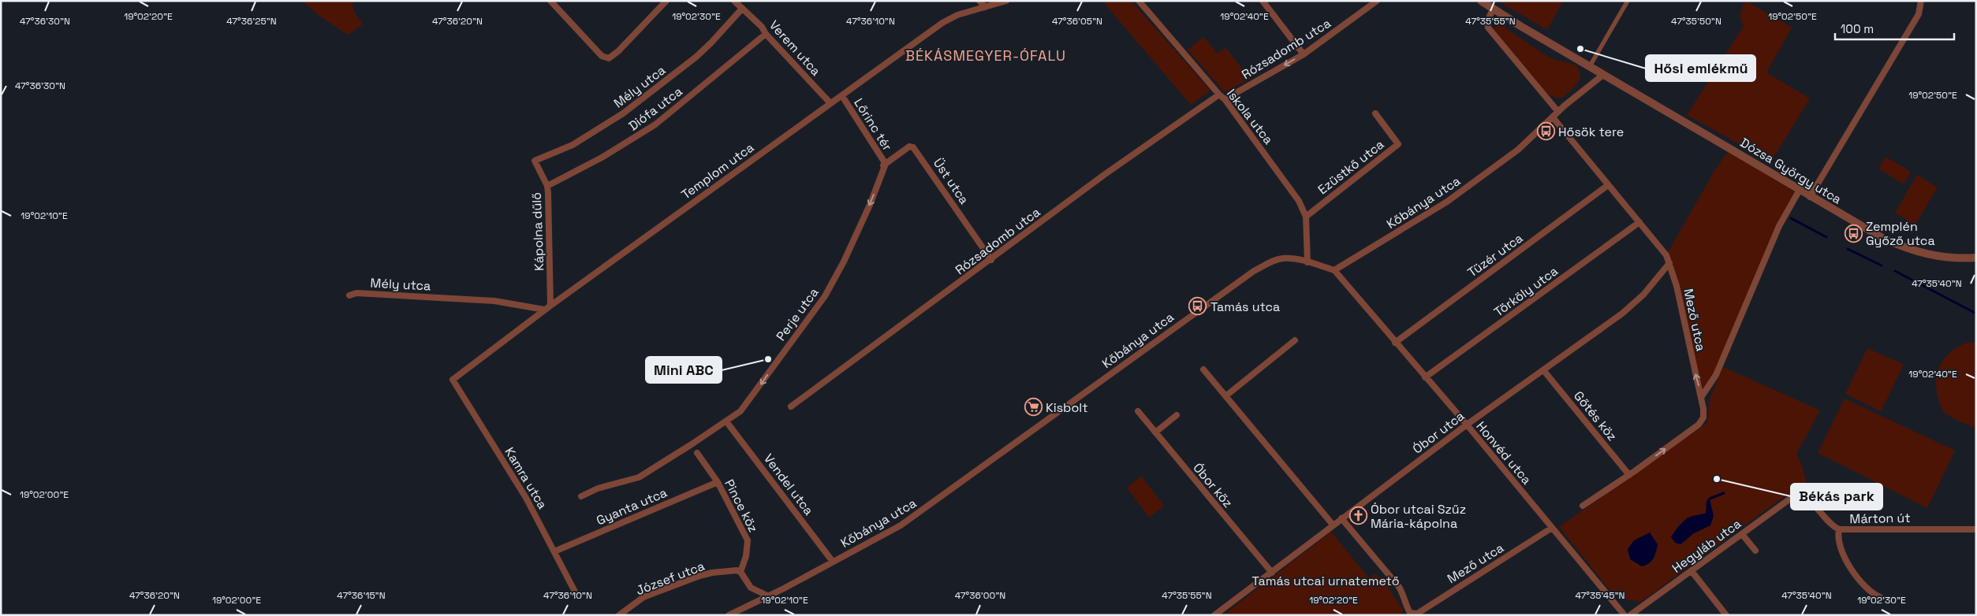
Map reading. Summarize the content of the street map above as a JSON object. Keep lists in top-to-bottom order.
{
  "streets": {
    "street": [
      "Verem utca",
      "Rózsadomb utca",
      "Mély utca",
      "Diófa utca",
      "Iskola utca",
      "Lőrinc tér",
      "Ezüstkő utca",
      "Templom utca",
      "Dózsa György utca",
      "Üst utca",
      "Kőbánya utca",
      "Kápolna dűlő",
      "Tüzér utca",
      "Törköly utca",
      "Perje utca",
      "Mező utca",
      "Gőtés köz",
      "Óbor utca",
      "Honvéd utca",
      "Kamra utca",
      "Vendel utca",
      "Óbor köz",
      "Pince köz",
      "Gyanta utca",
      "Márton út",
      "Hegyláb utca",
      "József utca"
    ]
  },
  "crossings": [
    ["Verem utca", "Mély utca"],
    ["Verem utca", "Diófa utca"],
    ["Verem utca", "Templom utca"],
    ["Rózsadomb utca", "Iskola utca"],
    ["Rózsadomb utca", "Üst utca"],
    ["Mély utca", "Templom utca"],
    ["Mély utca", "Kápolna dűlő"],
    ["Diófa utca", "Kápolna dűlő"],
    ["Iskola utca", "Ezüstkő utca"],
    ["Iskola utca", "Kőbánya utca"],
    ["Lőrinc tér", "Templom utca"],
    ["Lőrinc tér", "Üst utca"],
    ["Lőrinc tér", "Perje utca"],
    ["Templom utca", "Kápolna dűlő"],
    ["Templom utca", "Kamra utca"],
    ["Üst utca", "Perje utca"],
    ["Kőbánya utca", "Mező utca"],
    ["Kőbánya utca", "Honvéd utca"],
    ["Kőbánya utca", "Vendel utca"],
    ["Tüzér utca", "Mező utca"],
    ["Tüzér utca", "Honvéd utca"],
    ["Törköly utca", "Mező utca"],
    ["Törköly utca", "Honvéd utca"],
    ["Perje utca", "Vendel utca"],
    ["Mező utca", "Gőtés köz"],
    ["Mező utca", "Óbor utca"],
    ["Mező utca", "Honvéd utca"],
    ["Gőtés köz", "Óbor utca"],
    ["Óbor utca", "Honvéd utca"],
    ["Óbor utca", "Óbor köz"],
    ["Kamra utca", "Gyanta utca"],
    ["Pince köz", "Gyanta utca"],
    ["Pince köz", "József utca"],
    ["Márton út", "Hegyláb utca"]
  ],
  "one_way": ["Perje utca"],
  "districts": ["BÉKÁSMEGYER-ÓFALU"],
  "parks": ["Tamás utcai urnatemető"],
  "places": {
    "other": ["Hősi emlékmű", "Mini ABC", "Békás park"],
    "bus stop": ["Hősök tere", "Zemplén Győző utca", "Tamás utca"],
    "supermarket": ["Kisbolt"],
    "church": ["Óbor utcai Szűz Mária-kápolna"]
  },
  "scale_bar": "100 m",
  "coordinates": [
    "19°02'50\"E",
    "19°02'20\"E",
    "19°02'30\"E",
    "19°02'40\"E",
    "47°36'30\"N",
    "47°36'25\"N",
    "47°36'20\"N",
    "47°36'10\"N",
    "47°36'05\"N",
    "47°35'55\"N",
    "47°35'50\"N",
    "19°02'10\"E",
    "47°35'40\"N",
    "19°02'00\"E",
    "47°36'15\"N",
    "47°36'00\"N",
    "47°35'45\"N"
  ]
}
